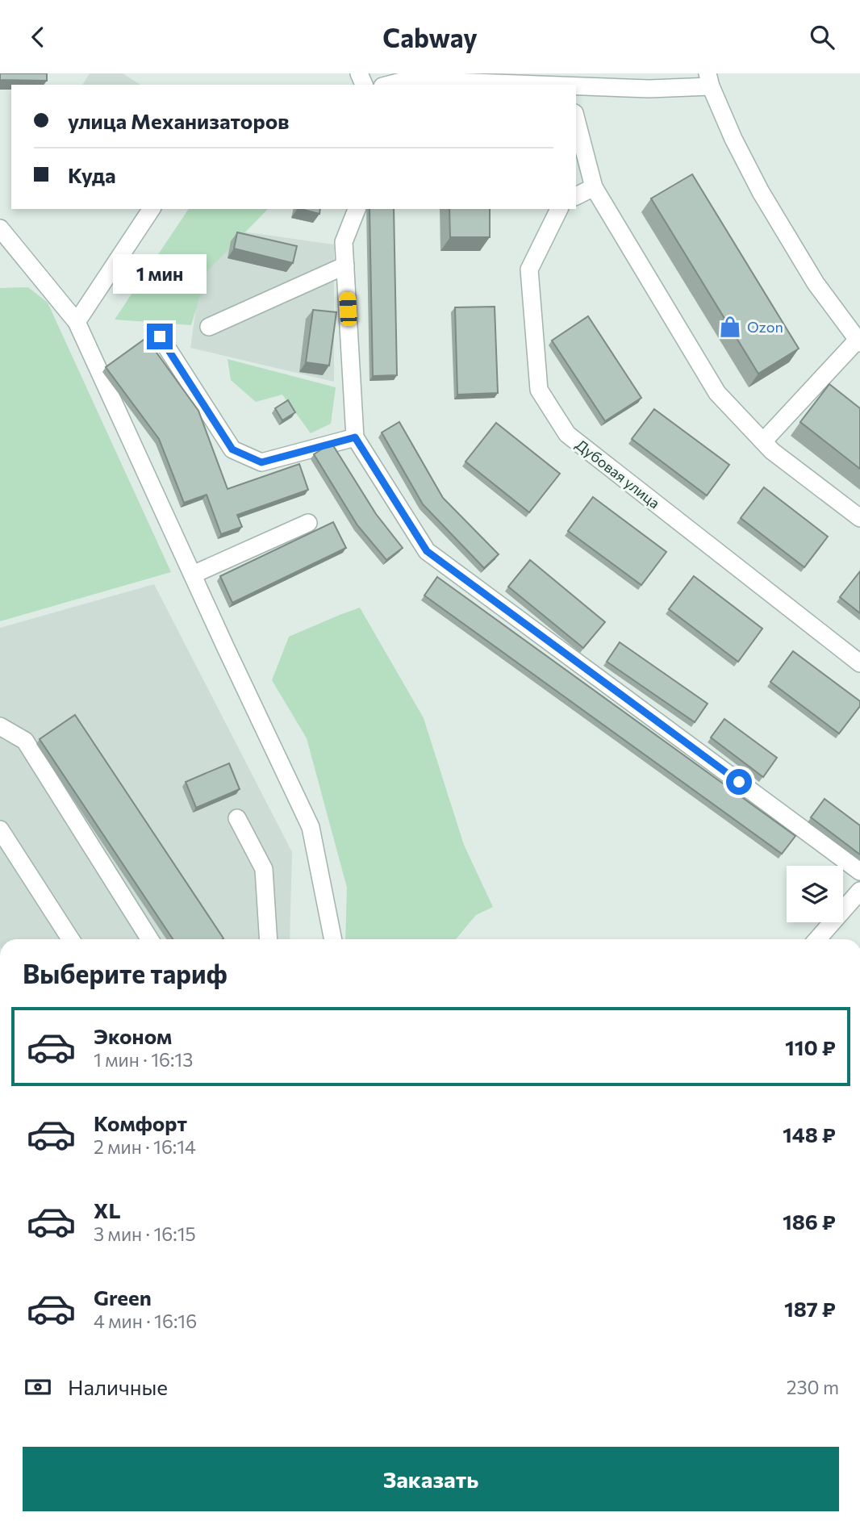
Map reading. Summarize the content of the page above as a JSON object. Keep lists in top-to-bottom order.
{
  "streets": {
    "street": ["Дубовая улица"]
  },
  "places": {
    "shop": ["Ozon"]
  },
  "page": {
    "header": "Cabway",
    "banner": ["улица Механизаторов", "Куда"],
    "bubble": "1 мин",
    "heading": "Выберите тариф",
    "list": [
      {
        "name": "Эконом",
        "note": "1 мин · 16:13",
        "value": "110 ₽"
      },
      {
        "name": "Комфорт",
        "note": "2 мин · 16:14",
        "value": "148 ₽"
      },
      {
        "name": "XL",
        "note": "3 мин · 16:15",
        "value": "186 ₽"
      },
      {
        "name": "Green",
        "note": "4 мин · 16:16",
        "value": "187 ₽"
      }
    ],
    "pay": ["Наличные", "230 m"],
    "buttons": "Заказать"
  }
}
